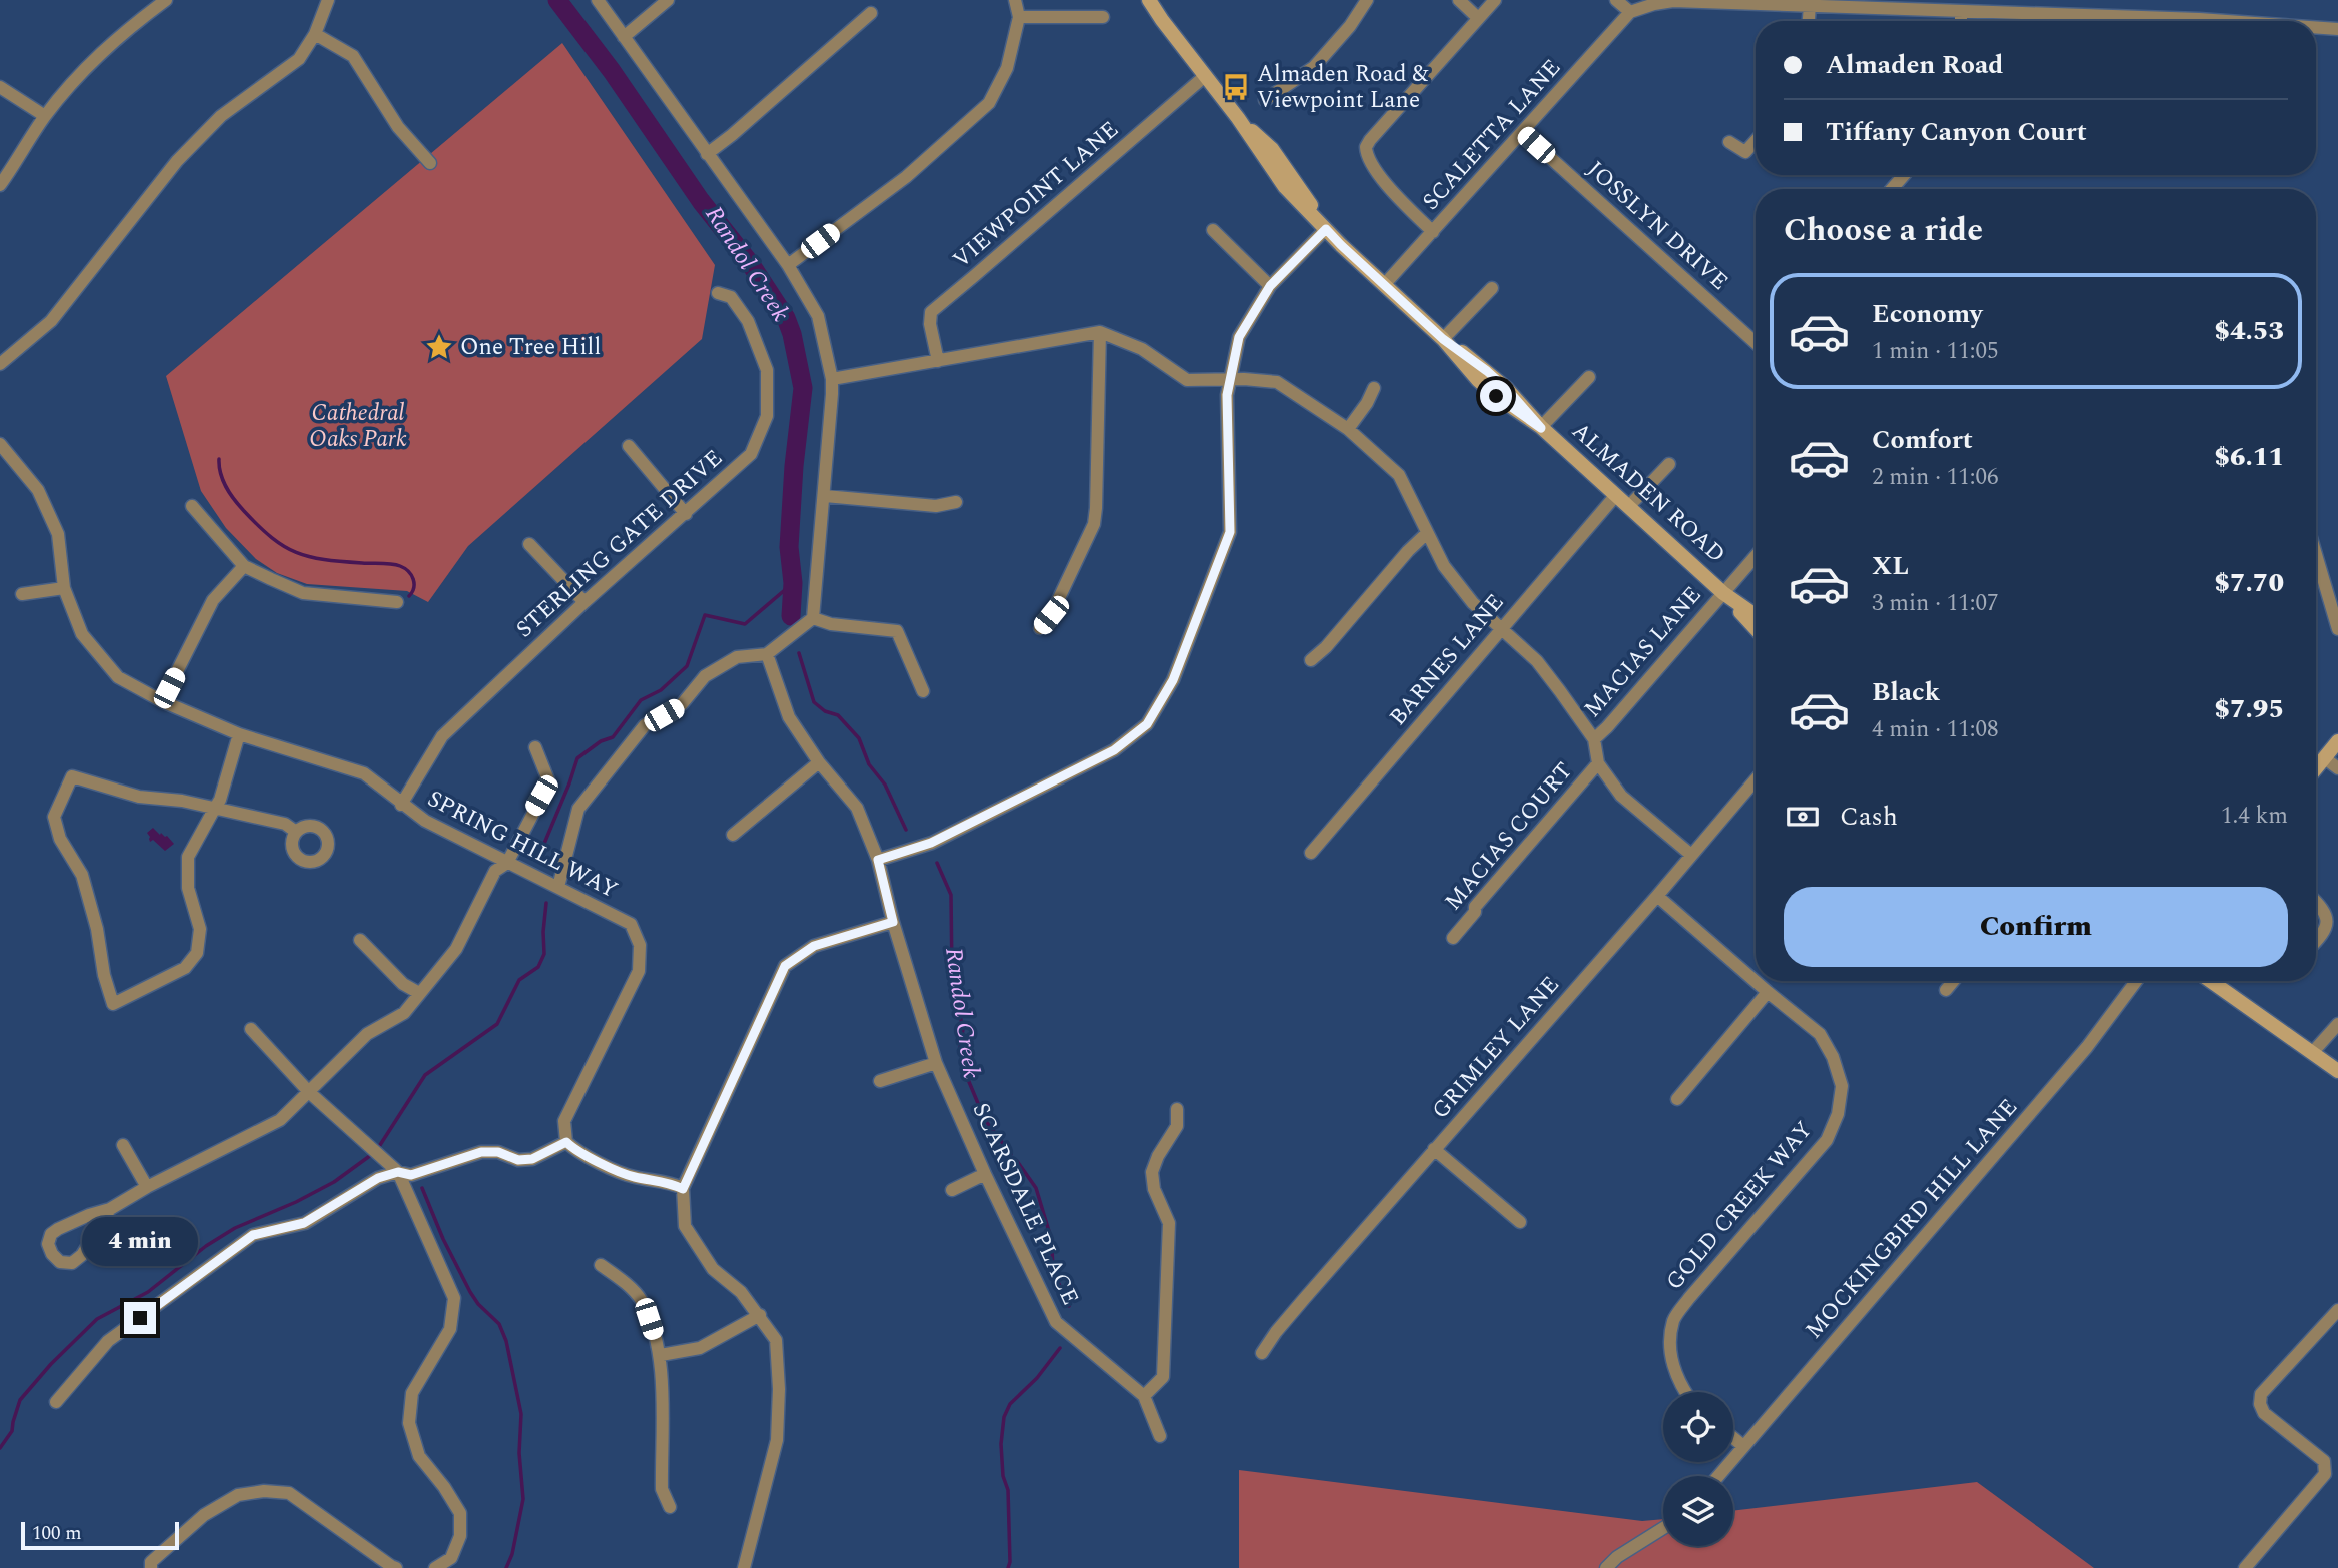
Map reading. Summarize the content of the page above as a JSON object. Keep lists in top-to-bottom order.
{
  "streets": {
    "street": [
      "SCALETTA LANE",
      "VIEWPOINT LANE",
      "JOSSLYN DRIVE",
      "ALMADEN ROAD",
      "STERLING GATE DRIVE",
      "MACIAS LANE",
      "BARNES LANE",
      "MACIAS COURT",
      "SPRING HILL WAY",
      "GRIMLEY LANE",
      "SCARSDALE PLACE",
      "GOLD CREEK WAY",
      "MOCKINGBIRD HILL LANE"
    ]
  },
  "crossings": [
    ["SCALETTA LANE", "JOSSLYN DRIVE"],
    ["SCALETTA LANE", "ALMADEN ROAD"],
    ["VIEWPOINT LANE", "ALMADEN ROAD"],
    ["ALMADEN ROAD", "MACIAS LANE"],
    ["ALMADEN ROAD", "BARNES LANE"],
    ["STERLING GATE DRIVE", "SPRING HILL WAY"],
    ["GRIMLEY LANE", "GOLD CREEK WAY"]
  ],
  "water": ["Randol Creek"],
  "parks": ["Cathedral Oaks Park"],
  "places": {
    "bus stop": ["Almaden Road & Viewpoint Lane"],
    "place": ["One Tree Hill"]
  },
  "scale_bar": "100 m",
  "page": {
    "banner": ["Almaden Road", "Tiffany Canyon Court"],
    "heading": "Choose a ride",
    "list": [
      {
        "name": "Economy",
        "note": "1 min · 11:05",
        "value": "$4.53"
      },
      {
        "name": "Comfort",
        "note": "2 min · 11:06",
        "value": "$6.11"
      },
      {
        "name": "XL",
        "note": "3 min · 11:07",
        "value": "$7.70"
      },
      {
        "name": "Black",
        "note": "4 min · 11:08",
        "value": "$7.95"
      }
    ],
    "pay": ["Cash", "1.4 km"],
    "buttons": "Confirm",
    "bubble": "4 min",
    "scale": "100 m"
  }
}
